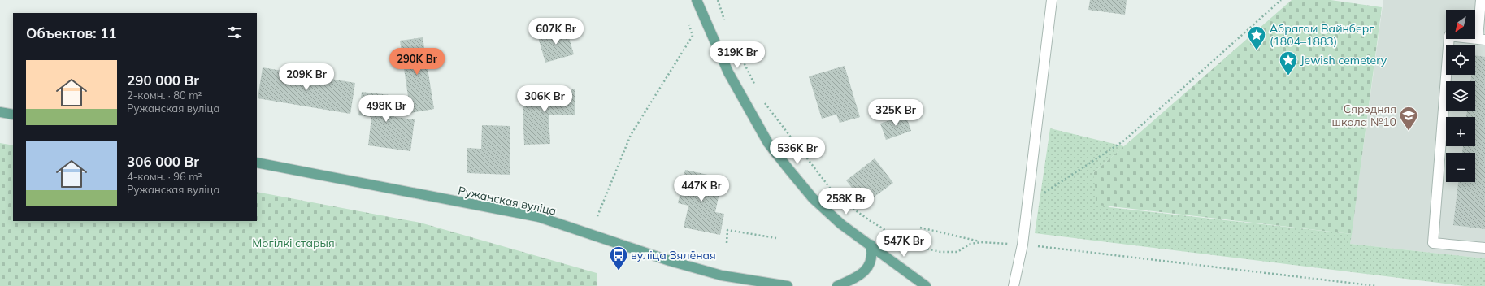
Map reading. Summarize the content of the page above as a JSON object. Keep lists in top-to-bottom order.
{
  "streets": {
    "main road": ["Ружанская вуліца"]
  },
  "parks": ["Могілкі старыя"],
  "places": {
    "place": ["Абрагам Вайнберг (1804–1883)", "Jewish cemetery"],
    "school or university": ["Сярэдняя школа №10"],
    "bus stop": ["вуліца Зялёная"]
  },
  "north": "bottom left",
  "page": {
    "map_buttons": ["+", "−"],
    "heading": "Объектов: 11",
    "price": [
      "607K Br",
      "319K Br",
      "290K Br",
      "209K Br",
      "306K Br",
      "498K Br",
      "325K Br",
      "536K Br",
      "447K Br",
      "258K Br",
      "547K Br"
    ],
    "list": [
      {
        "name": "290 000 Br",
        "note": "2-комн. · 80 m² · Ружанская вуліца"
      },
      {
        "name": "306 000 Br",
        "note": "4-комн. · 96 m² · Ружанская вуліца"
      }
    ]
  }
}
